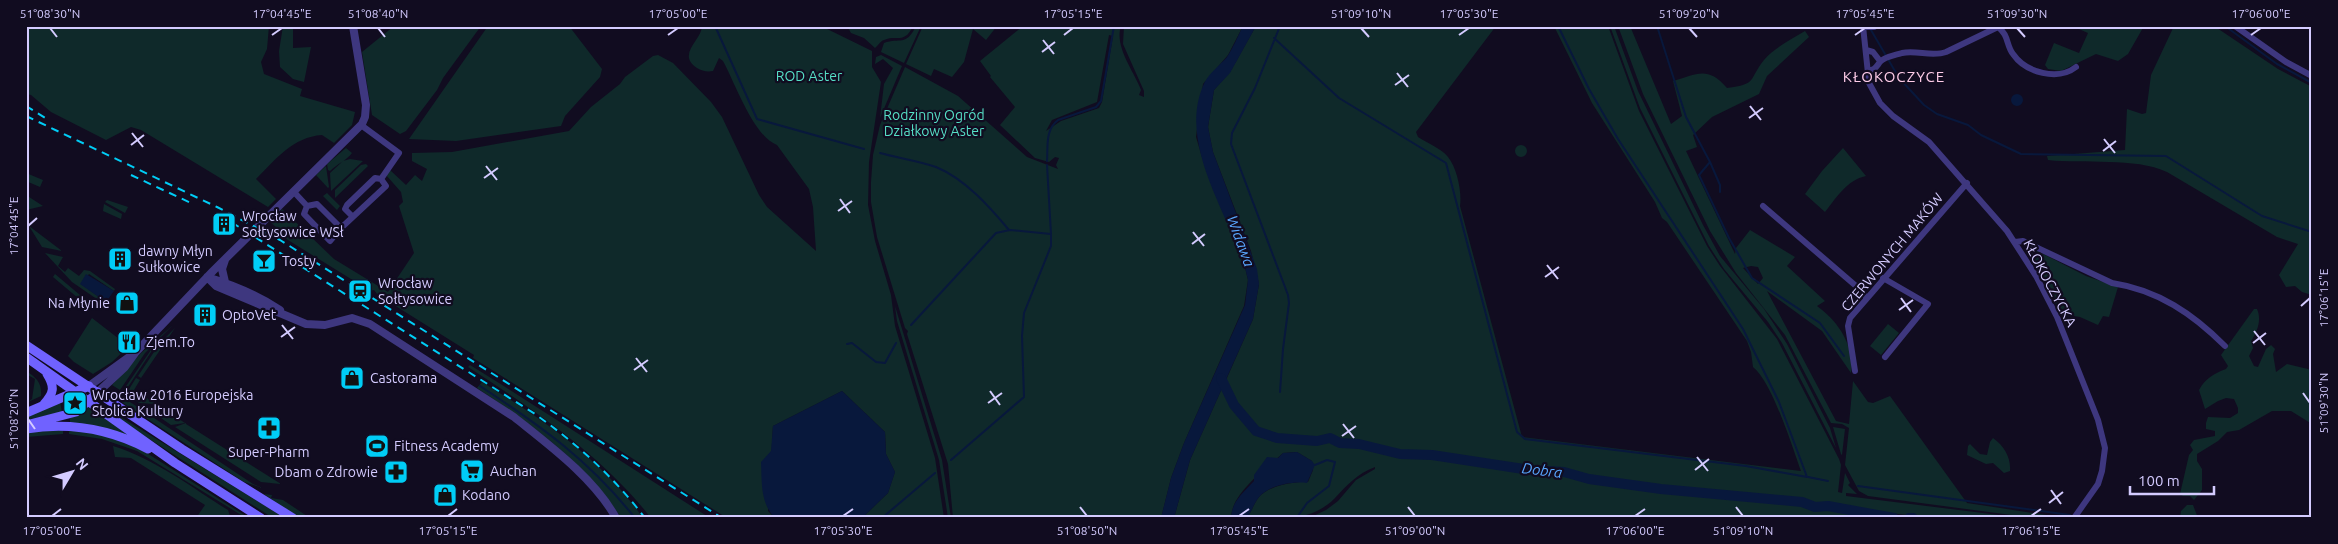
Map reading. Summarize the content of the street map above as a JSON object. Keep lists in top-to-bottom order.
{
  "streets": {
    "street": ["CZERWONYCH MAKÓW", "KŁOKOCZYCKA"]
  },
  "crossings": [
    ["CZERWONYCH MAKÓW", "KŁOKOCZYCKA"]
  ],
  "districts": ["KŁOKOCZYCE"],
  "water": ["Widawa", "Dobra"],
  "parks": ["ROD Aster", "Rodzinny Ogród Działkowy Aster"],
  "places": {
    "building": ["Wrocław Sołtysowice WSł", "dawny Młyn Sułkowice", "OptoVet"],
    "bar": ["Tosty"],
    "station": ["Wrocław Sołtysowice"],
    "shop": ["Na Młynie", "Castorama", "Kodano"],
    "restaurant": ["Zjem.To"],
    "place": ["Wrocław 2016 Europejska Stolica Kultury"],
    "pharmacy": ["Super-Pharm", "Dbam o Zdrowie"],
    "sports": ["Fitness Academy"],
    "supermarket": ["Auchan"]
  },
  "scale_bar": "100 m",
  "north": "top right",
  "coordinates": [
    "51°08'30\"N",
    "17°04'45\"E",
    "51°08'40\"N",
    "17°05'00\"E",
    "17°05'15\"E",
    "51°09'10\"N",
    "17°05'30\"E",
    "51°09'20\"N",
    "17°05'45\"E",
    "51°09'30\"N",
    "17°06'00\"E",
    "17°06'15\"E",
    "51°08'20\"N",
    "51°08'50\"N",
    "51°09'00\"N"
  ]
}
